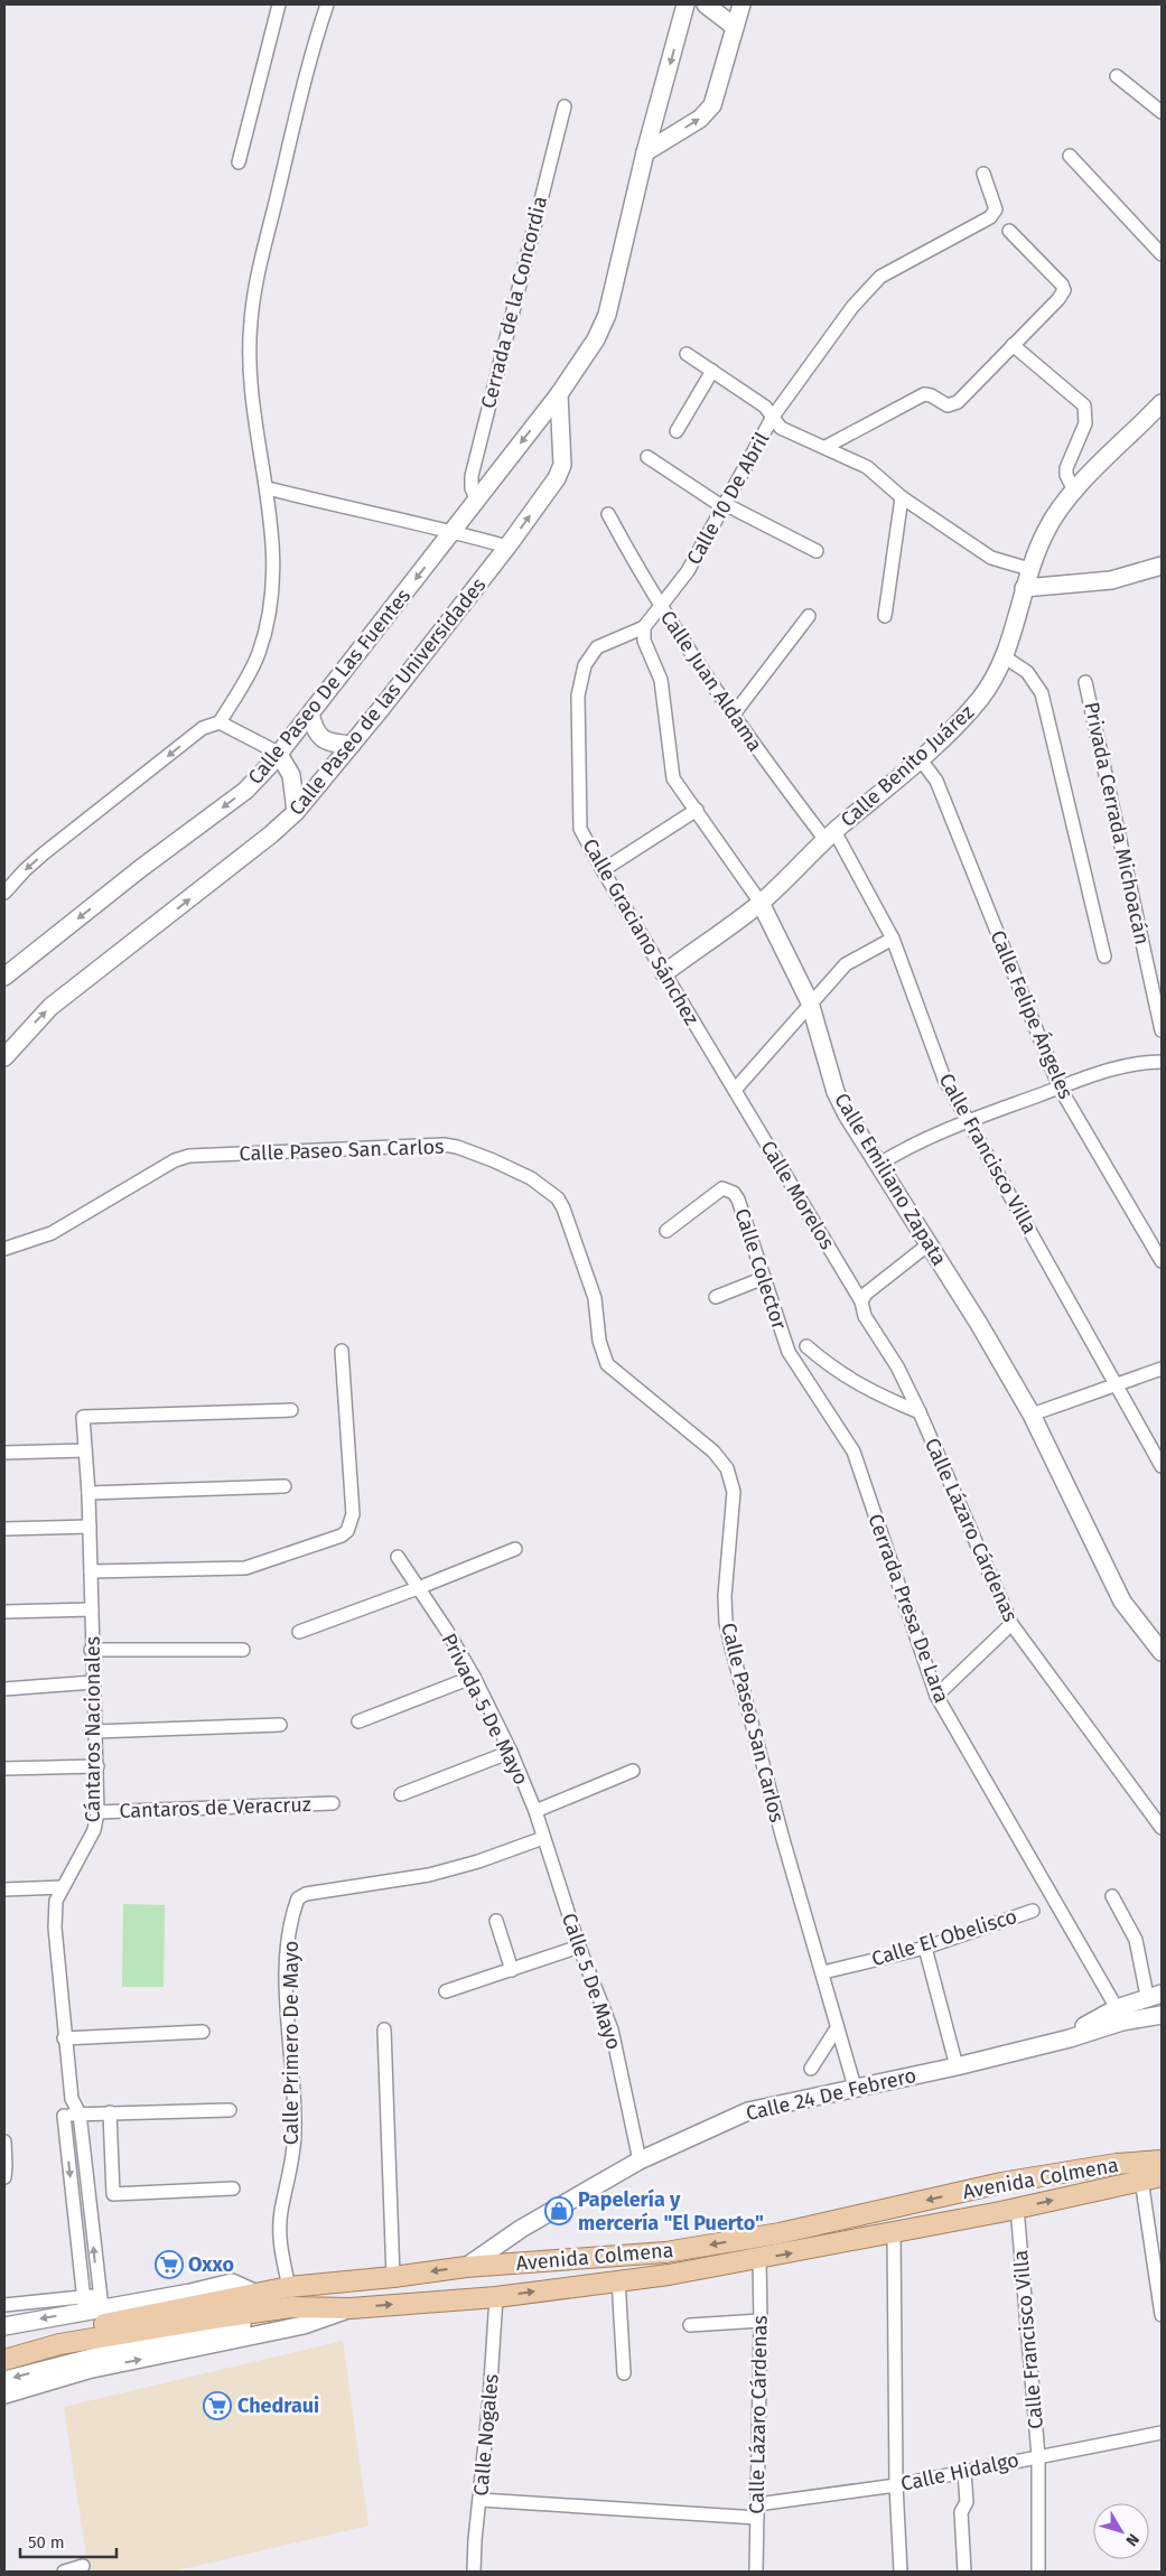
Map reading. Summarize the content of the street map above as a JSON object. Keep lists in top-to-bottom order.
{
  "streets": {
    "main road": ["Avenida Colmena"],
    "street": [
      "Cerrada de la Concordia",
      "Calle 10 De Abril",
      "Calle Juan Aldama",
      "Calle Paseo De Las Fuentes",
      "Calle Paseo de las Universidades",
      "Calle Benito Juárez",
      "Privada Cerrada Michoacán",
      "Calle Graciano Sánchez",
      "Calle Felipe Ángeles",
      "Calle Paseo San Carlos",
      "Calle Francisco Villa",
      "Calle Emiliano Zapata",
      "Calle Morelos",
      "Calle Colector",
      "Calle Lázaro Cárdenas",
      "Cerrada Presa De Lara",
      "Privada 5 De Mayo",
      "Cántaros Nacionales",
      "Cantaros de Veracruz",
      "Calle El Obelisco",
      "Calle 5 De Mayo",
      "Calle Primero De Mayo",
      "Calle 24 De Febrero",
      "Calle Nogales",
      "Calle Hidalgo"
    ]
  },
  "crossings": [
    ["Cerrada de la Concordia", "Calle Paseo De Las Fuentes"],
    ["Calle 10 De Abril", "Calle Juan Aldama"],
    ["Calle 10 De Abril", "Calle Benito Juárez"],
    ["Calle 10 De Abril", "Calle Graciano Sánchez"],
    ["Calle 10 De Abril", "Calle Emiliano Zapata"],
    ["Calle Juan Aldama", "Calle Benito Juárez"],
    ["Calle Juan Aldama", "Calle Francisco Villa"],
    ["Calle Paseo De Las Fuentes", "Calle Paseo de las Universidades"],
    ["Calle Benito Juárez", "Calle Graciano Sánchez"],
    ["Calle Benito Juárez", "Calle Felipe Ángeles"],
    ["Calle Benito Juárez", "Calle Francisco Villa"],
    ["Calle Benito Juárez", "Calle Emiliano Zapata"],
    ["Calle Graciano Sánchez", "Calle Morelos"],
    ["Calle Paseo San Carlos", "Calle El Obelisco"],
    ["Calle Paseo San Carlos", "Calle 24 De Febrero"],
    ["Calle Francisco Villa", "Avenida Colmena"],
    ["Calle Francisco Villa", "Calle Hidalgo"],
    ["Calle Morelos", "Calle Lázaro Cárdenas"],
    ["Calle Colector", "Cerrada Presa De Lara"],
    ["Calle Lázaro Cárdenas", "Avenida Colmena"],
    ["Calle Lázaro Cárdenas", "Calle Hidalgo"],
    ["Privada 5 De Mayo", "Calle 5 De Mayo"],
    ["Privada 5 De Mayo", "Calle Primero De Mayo"],
    ["Cántaros Nacionales", "Cantaros de Veracruz"],
    ["Calle 5 De Mayo", "Calle Primero De Mayo"],
    ["Calle 5 De Mayo", "Calle 24 De Febrero"],
    ["Calle Primero De Mayo", "Avenida Colmena"],
    ["Calle 24 De Febrero", "Avenida Colmena"],
    ["Avenida Colmena", "Calle Nogales"],
    ["Calle Nogales", "Calle Hidalgo"]
  ],
  "places": {
    "shop": ["Papelería y mercería \"El Puerto\""],
    "supermarket": ["Oxxo", "Chedraui"]
  },
  "scale_bar": "50 m",
  "north": "bottom right"
}
